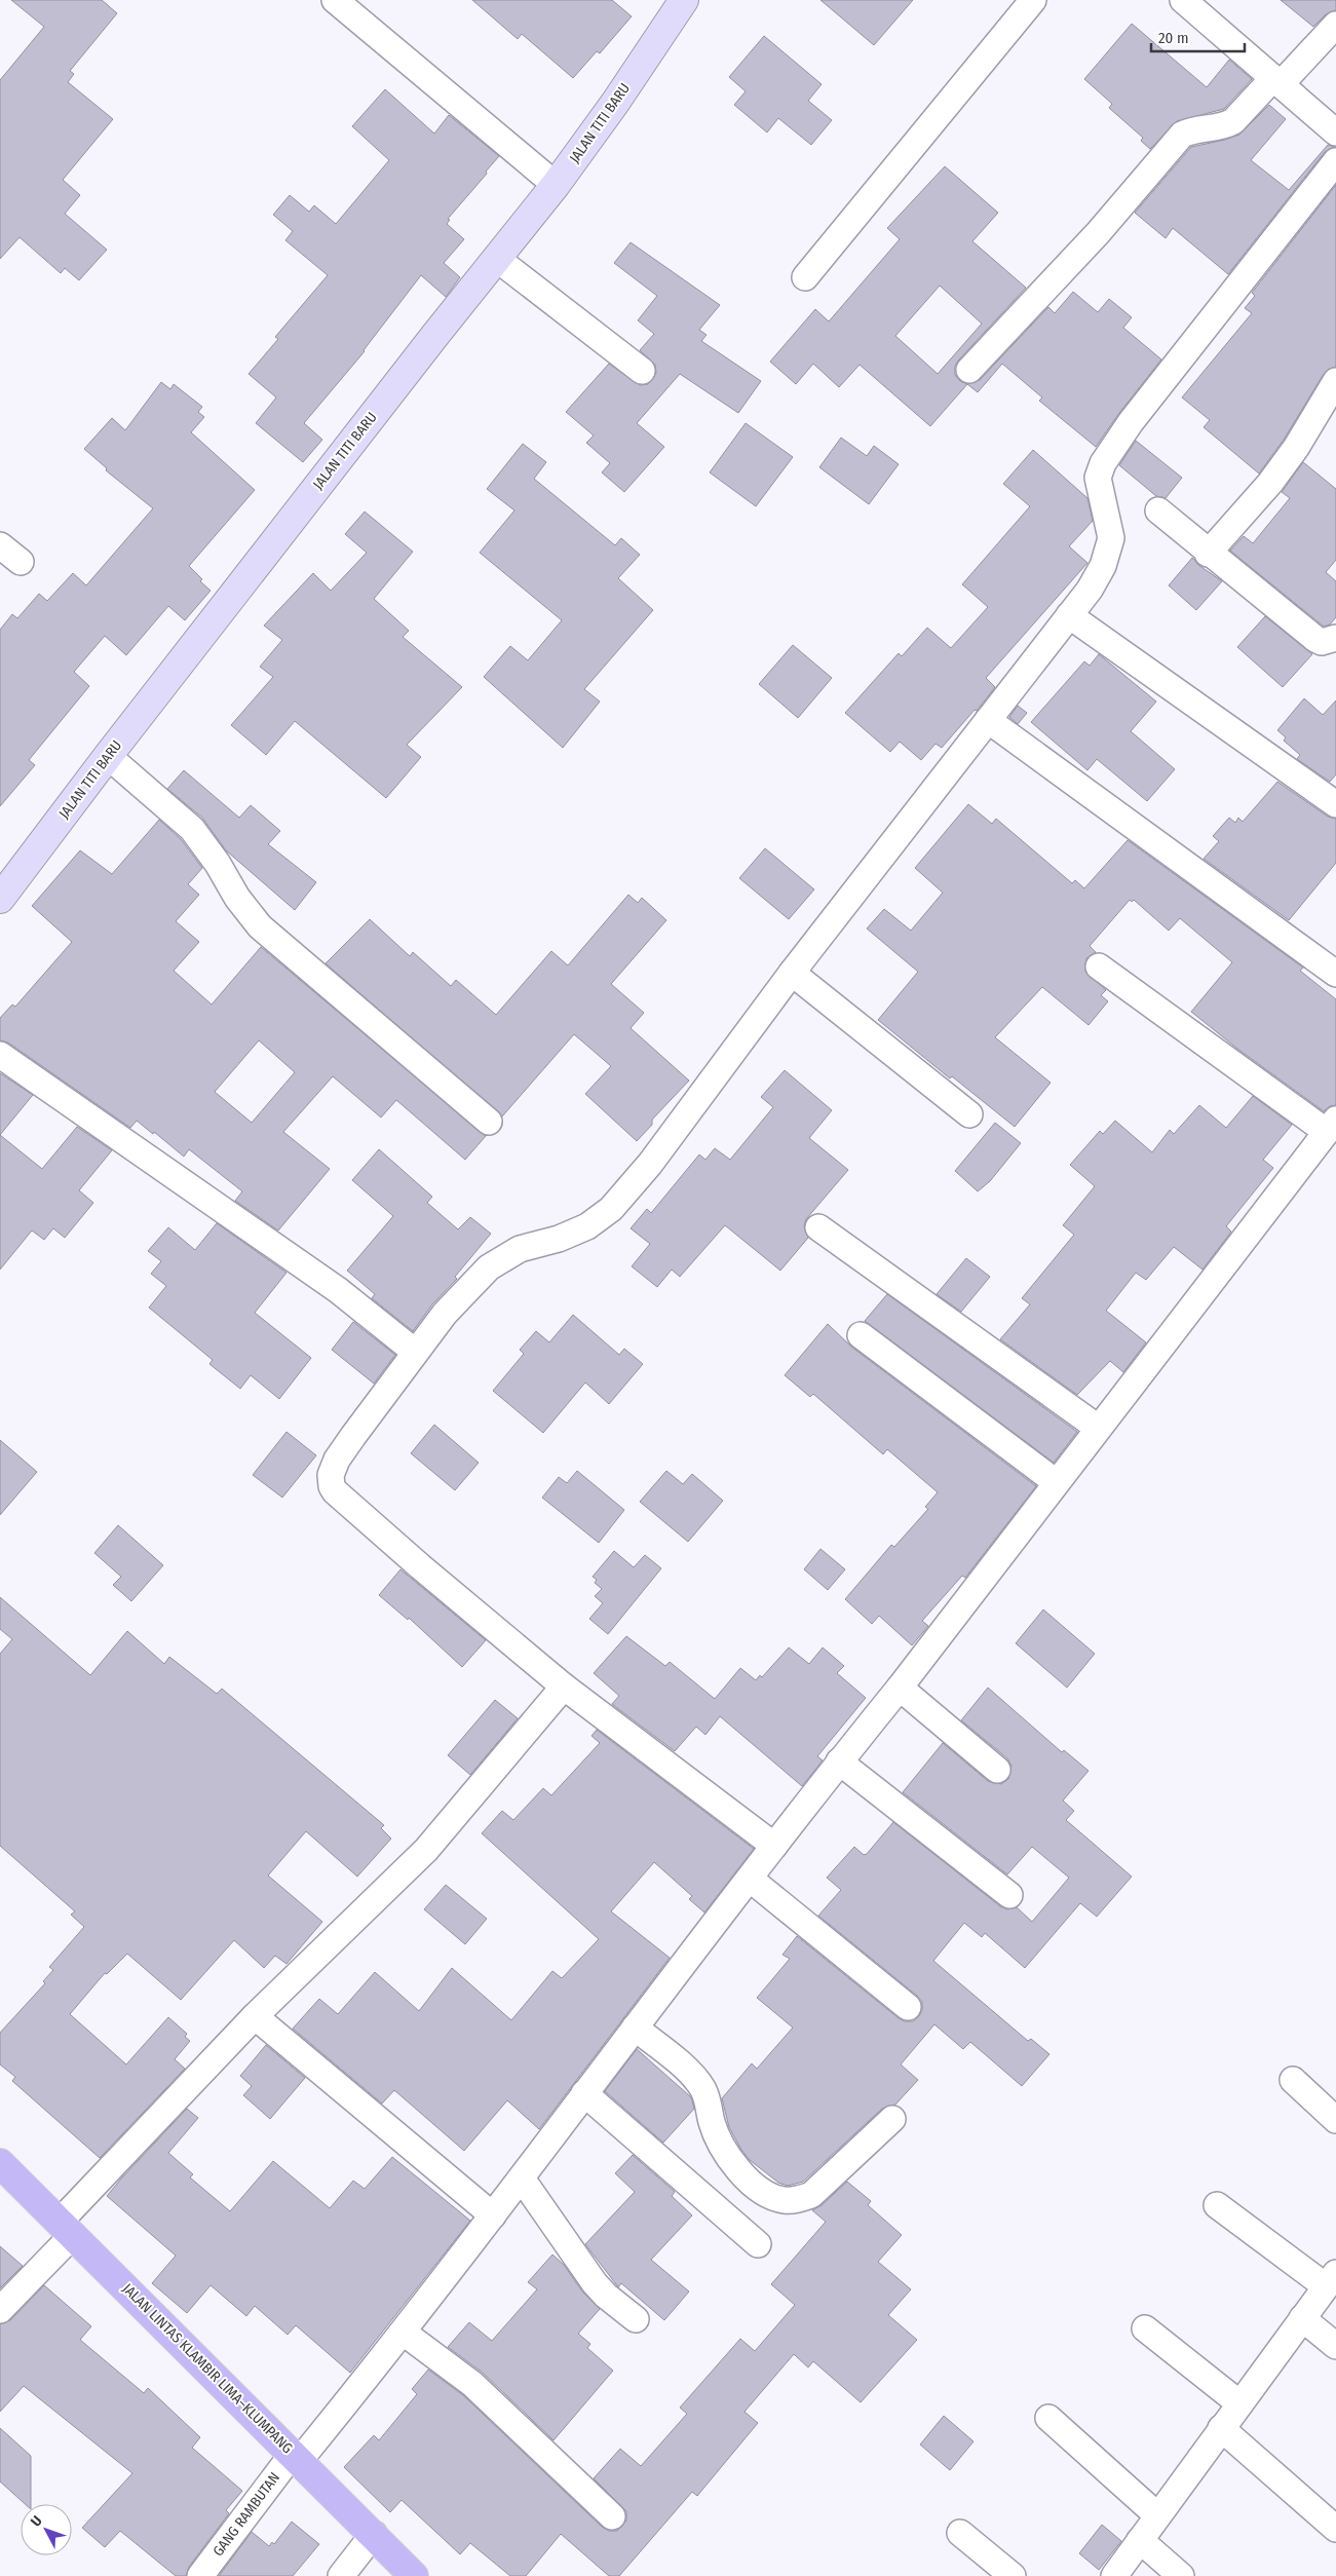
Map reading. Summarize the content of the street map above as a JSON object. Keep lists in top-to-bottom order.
{
  "streets": {
    "main road": ["JALAN LINTAS KLAMBIR LIMA–KLUMPANG"],
    "street": ["JALAN TITI BARU", "GANG RAMBUTAN"]
  },
  "crossings": [
    ["JALAN LINTAS KLAMBIR LIMA–KLUMPANG", "GANG RAMBUTAN"]
  ],
  "scale_bar": "20 m",
  "north": "top left"
}
